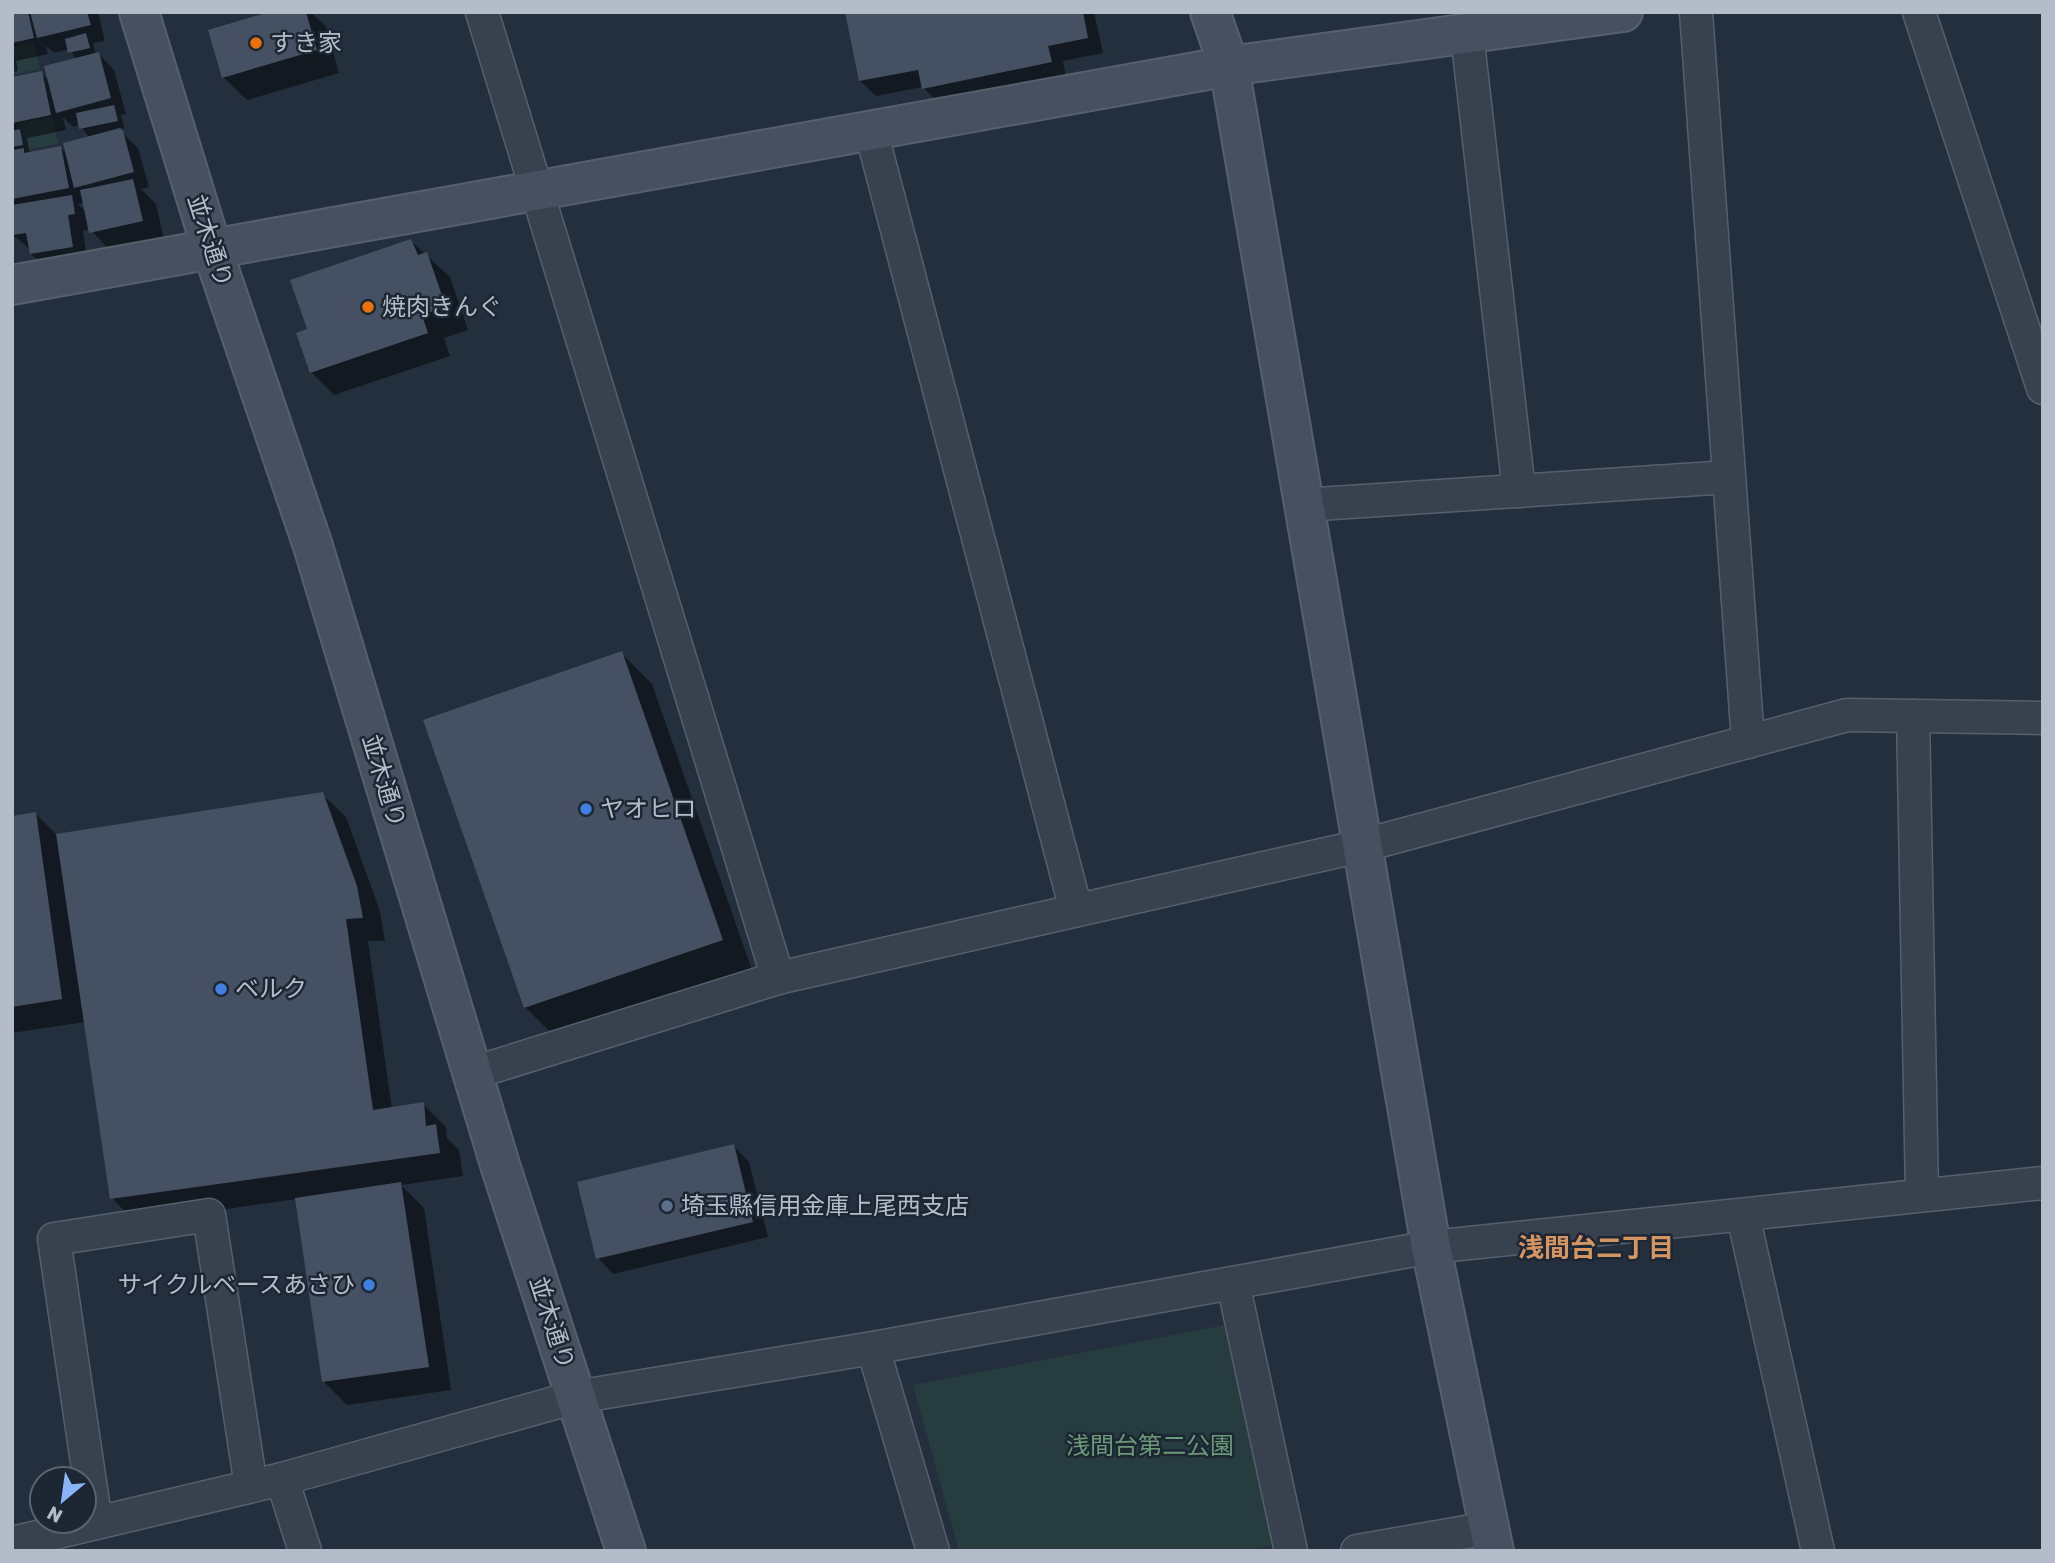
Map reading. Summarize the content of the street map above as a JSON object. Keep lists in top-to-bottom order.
{
  "streets": {
    "street": ["並木通り"]
  },
  "districts": ["浅間台二丁目"],
  "parks": ["浅間台第二公園"],
  "places": [
    "すき家",
    "焼肉きんぐ",
    "ヤオヒロ",
    "ベルク",
    "埼玉縣信用金庫上尾西支店",
    "サイクルベースあさひ"
  ],
  "north": "bottom left"
}
